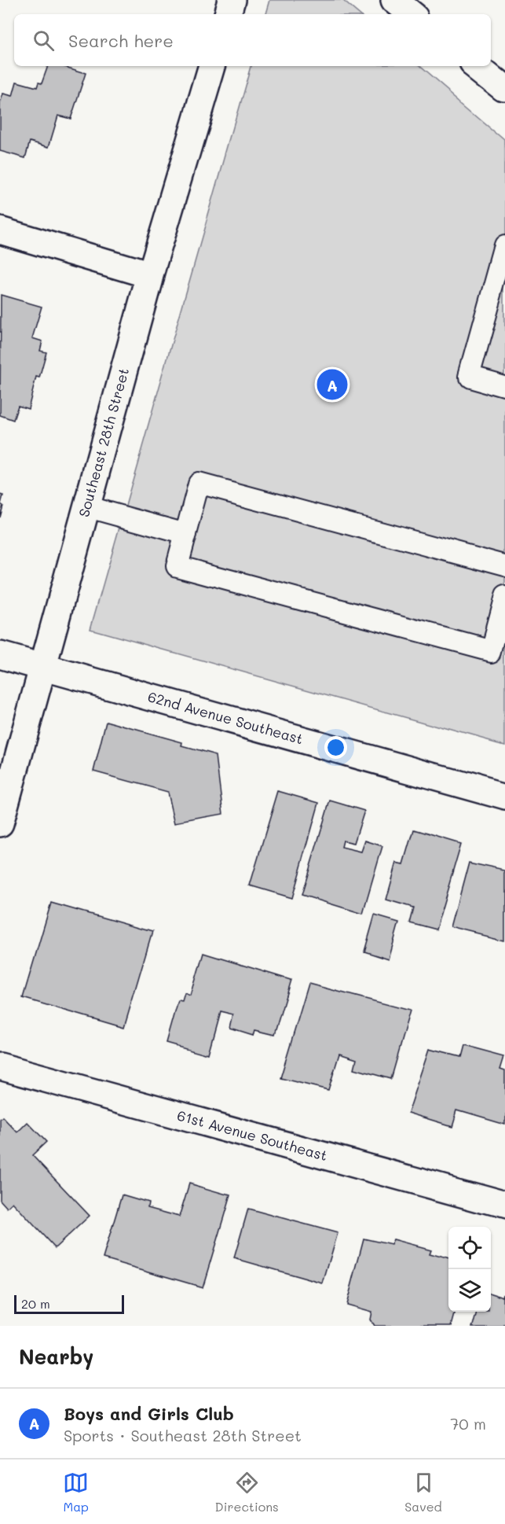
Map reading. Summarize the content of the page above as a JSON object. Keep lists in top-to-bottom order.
{
  "streets": {
    "street": ["Southeast 28th Street", "62nd Avenue Southeast", "61st Avenue Southeast"]
  },
  "crossings": [
    ["Southeast 28th Street", "62nd Avenue Southeast"]
  ],
  "scale_bar": "20 m",
  "page": {
    "search": "Search here",
    "pins": "A",
    "scale": "20 m",
    "heading": "Nearby",
    "list": [
      {
        "mark": "A",
        "name": "Boys and Girls Club",
        "note": "Sports · Southeast 28th Street",
        "value": "70 m"
      }
    ],
    "nav": ["Map", "Directions", "Saved"]
  }
}
